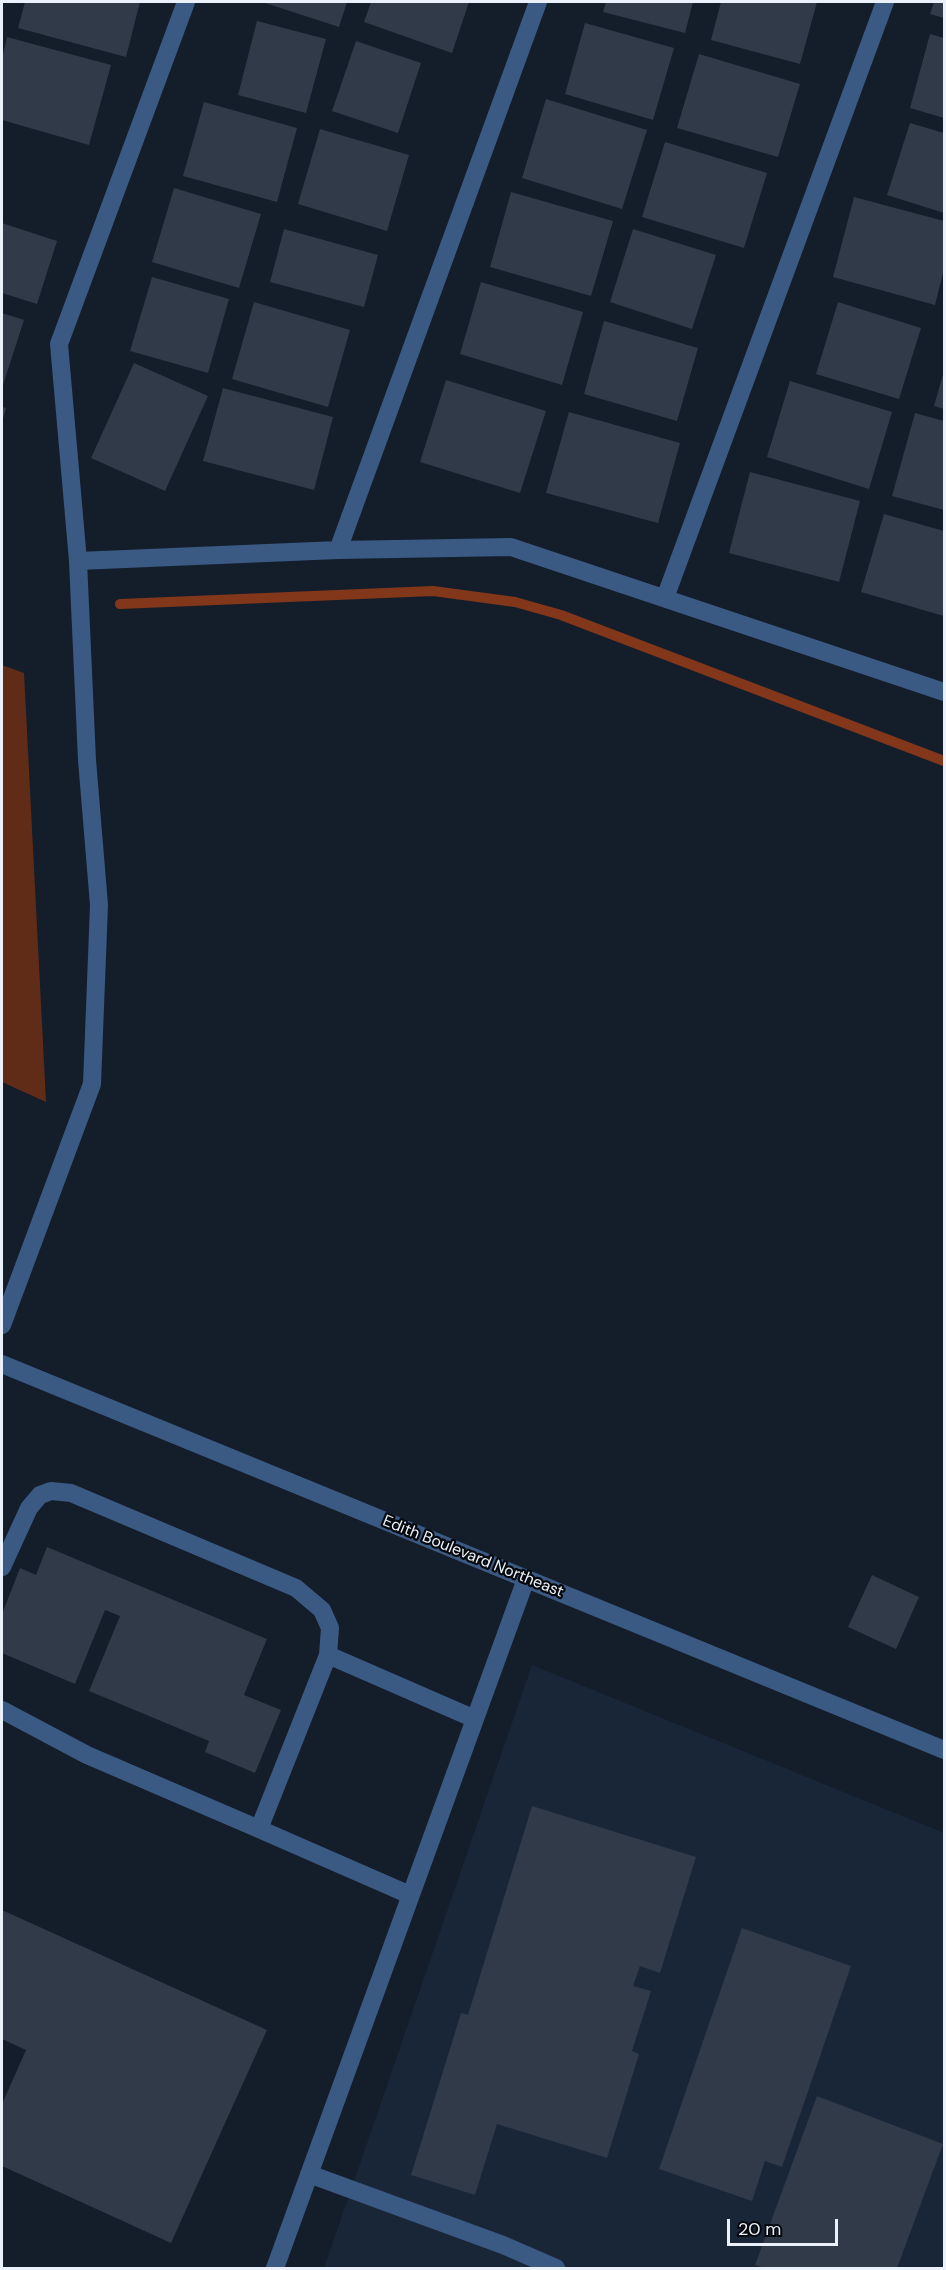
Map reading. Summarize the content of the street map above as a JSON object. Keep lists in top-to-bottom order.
{
  "streets": {
    "street": ["Edith Boulevard Northeast"]
  },
  "scale_bar": "20 m"
}
